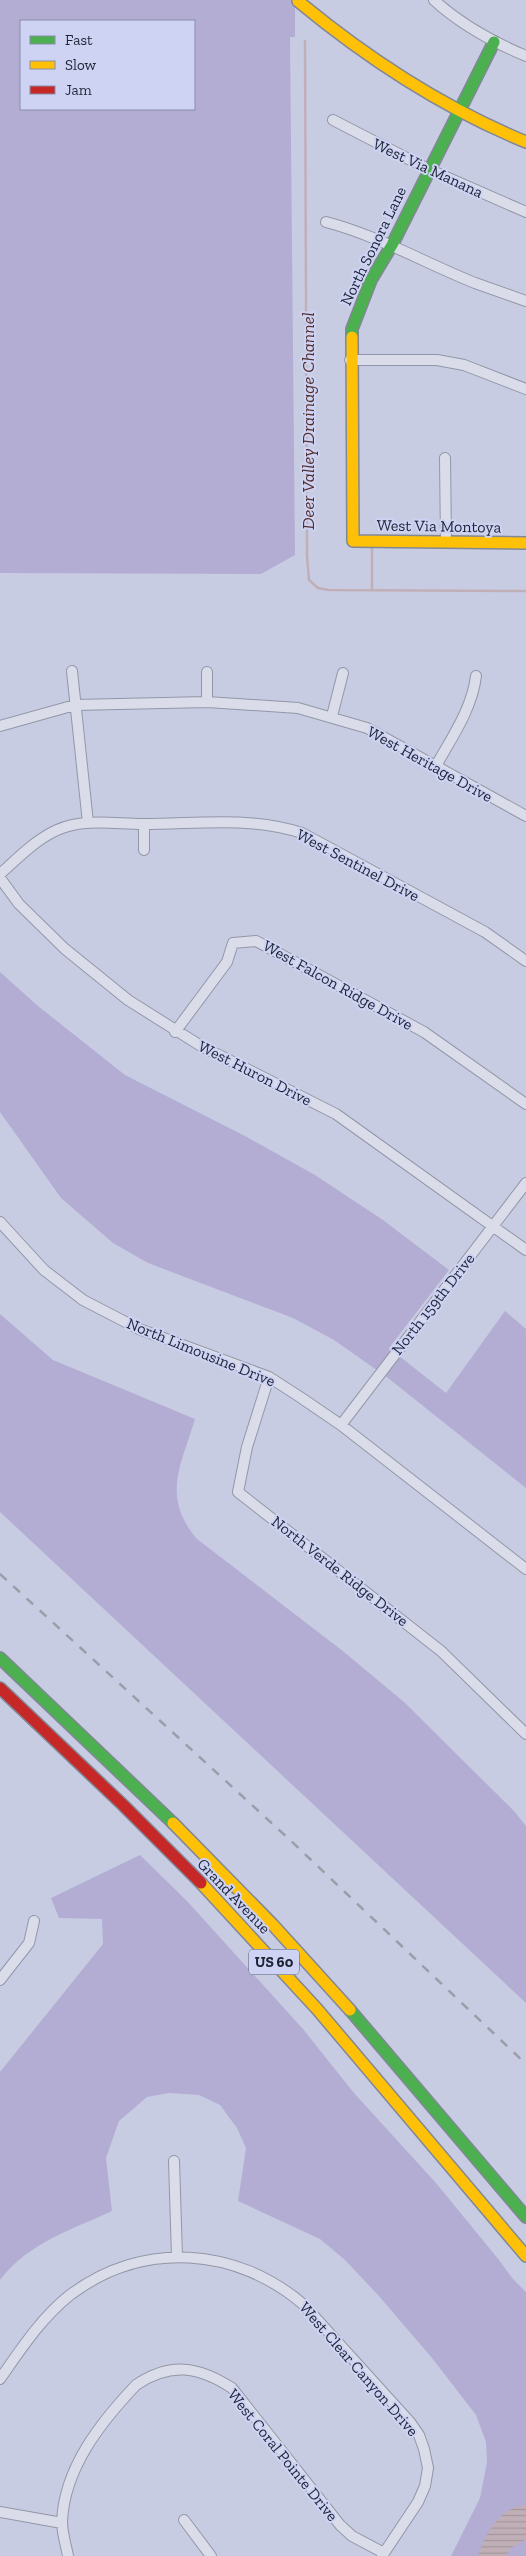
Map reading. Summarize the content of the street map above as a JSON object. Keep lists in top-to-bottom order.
{
  "streets": {
    "main road": [
      "North Sonora Lane",
      "West Via Montoya",
      "Grand Avenue",
      "US 60"
    ],
    "street": [
      "West Via Manana",
      "West Heritage Drive",
      "West Sentinel Drive",
      "West Falcon Ridge Drive",
      "West Huron Drive",
      "North 159th Drive",
      "North Limousine Drive",
      "North Verde Ridge Drive",
      "West Clear Canyon Drive",
      "West Coral Pointe Drive"
    ]
  },
  "crossings": [
    ["West Via Manana", "North Sonora Lane"],
    ["North Sonora Lane", "West Via Montoya"],
    ["West Falcon Ridge Drive", "West Huron Drive"],
    ["West Huron Drive", "North 159th Drive"],
    ["North 159th Drive", "North Limousine Drive"],
    ["North Limousine Drive", "North Verde Ridge Drive"],
    ["West Clear Canyon Drive", "West Coral Pointe Drive"]
  ],
  "water": ["Deer Valley Drainage Channel"],
  "legend": ["Fast", "Slow", "Jam"]
}
